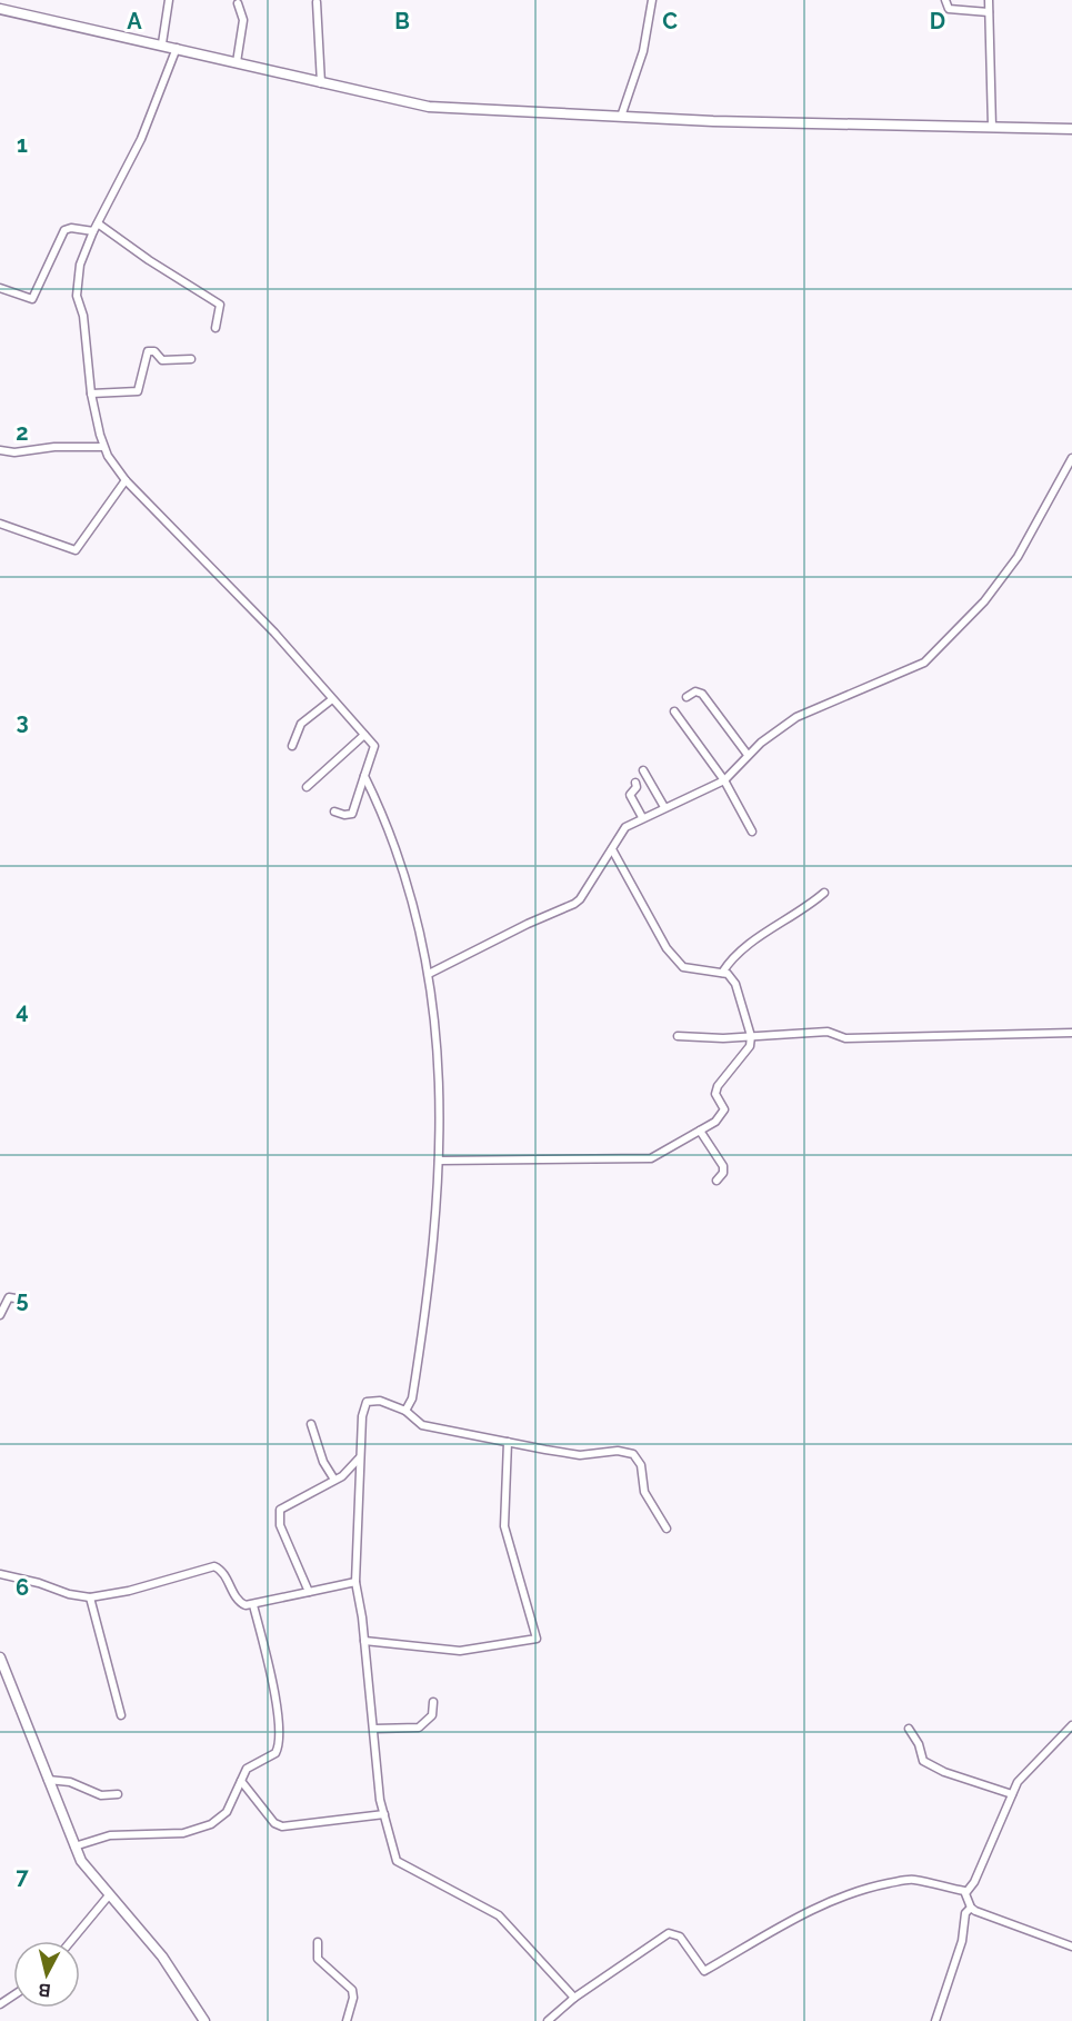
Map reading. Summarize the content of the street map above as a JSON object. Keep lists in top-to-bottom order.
{
  "north": "bottom",
  "grid": {
    "columns": [
      "A",
      "B",
      "C",
      "D"
    ],
    "rows": [
      "1",
      "2",
      "3",
      "4",
      "5",
      "6",
      "7"
    ]
  }
}
